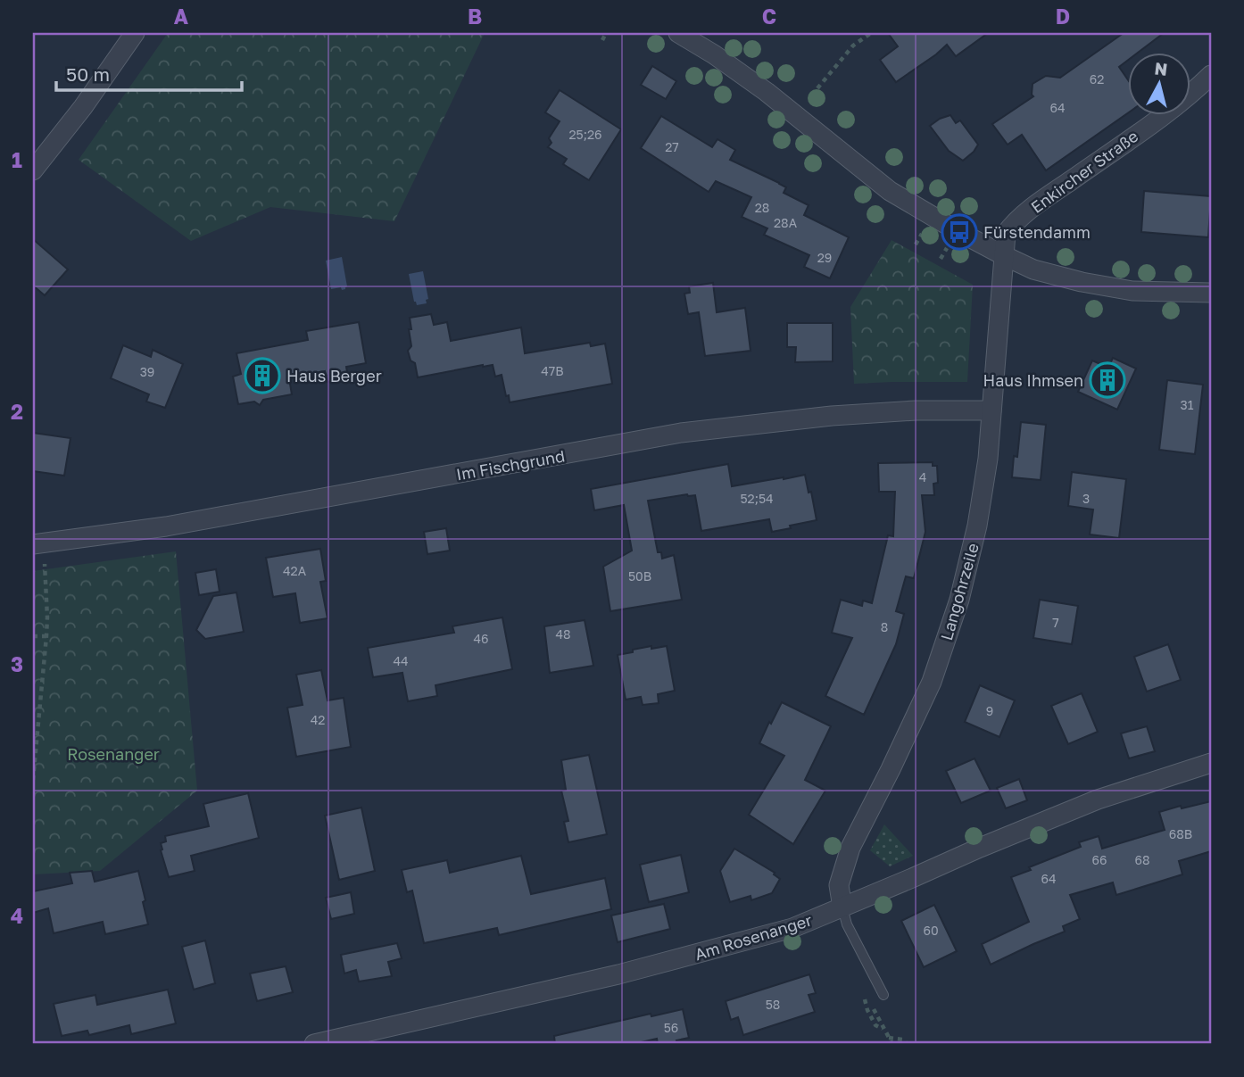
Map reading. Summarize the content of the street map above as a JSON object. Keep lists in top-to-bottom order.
{
  "streets": {
    "street": [
      "Enkircher Straße",
      "Im Fischgrund",
      "Langohrzeile",
      "Am Rosenanger"
    ]
  },
  "crossings": [
    ["Enkircher Straße", "Langohrzeile"],
    ["Im Fischgrund", "Langohrzeile"],
    ["Langohrzeile", "Am Rosenanger"]
  ],
  "parks": ["Rosenanger"],
  "places": {
    "bus stop": ["Fürstendamm"],
    "building": ["Haus Berger", "Haus Ihmsen"]
  },
  "house_numbers": [
    "62",
    "64",
    "25;26",
    "27",
    "28",
    "28A",
    "29",
    "47B",
    "39",
    "31",
    "4",
    "52;54",
    "3",
    "42A",
    "50B",
    "7",
    "8",
    "48",
    "46",
    "44",
    "9",
    "42",
    "68B",
    "66",
    "68",
    "64",
    "60",
    "58",
    "56"
  ],
  "scale_bar": "50 m",
  "north": "top",
  "grid": {
    "columns": [
      "A",
      "B",
      "C",
      "D"
    ],
    "rows": [
      "1",
      "2",
      "3",
      "4"
    ]
  }
}
